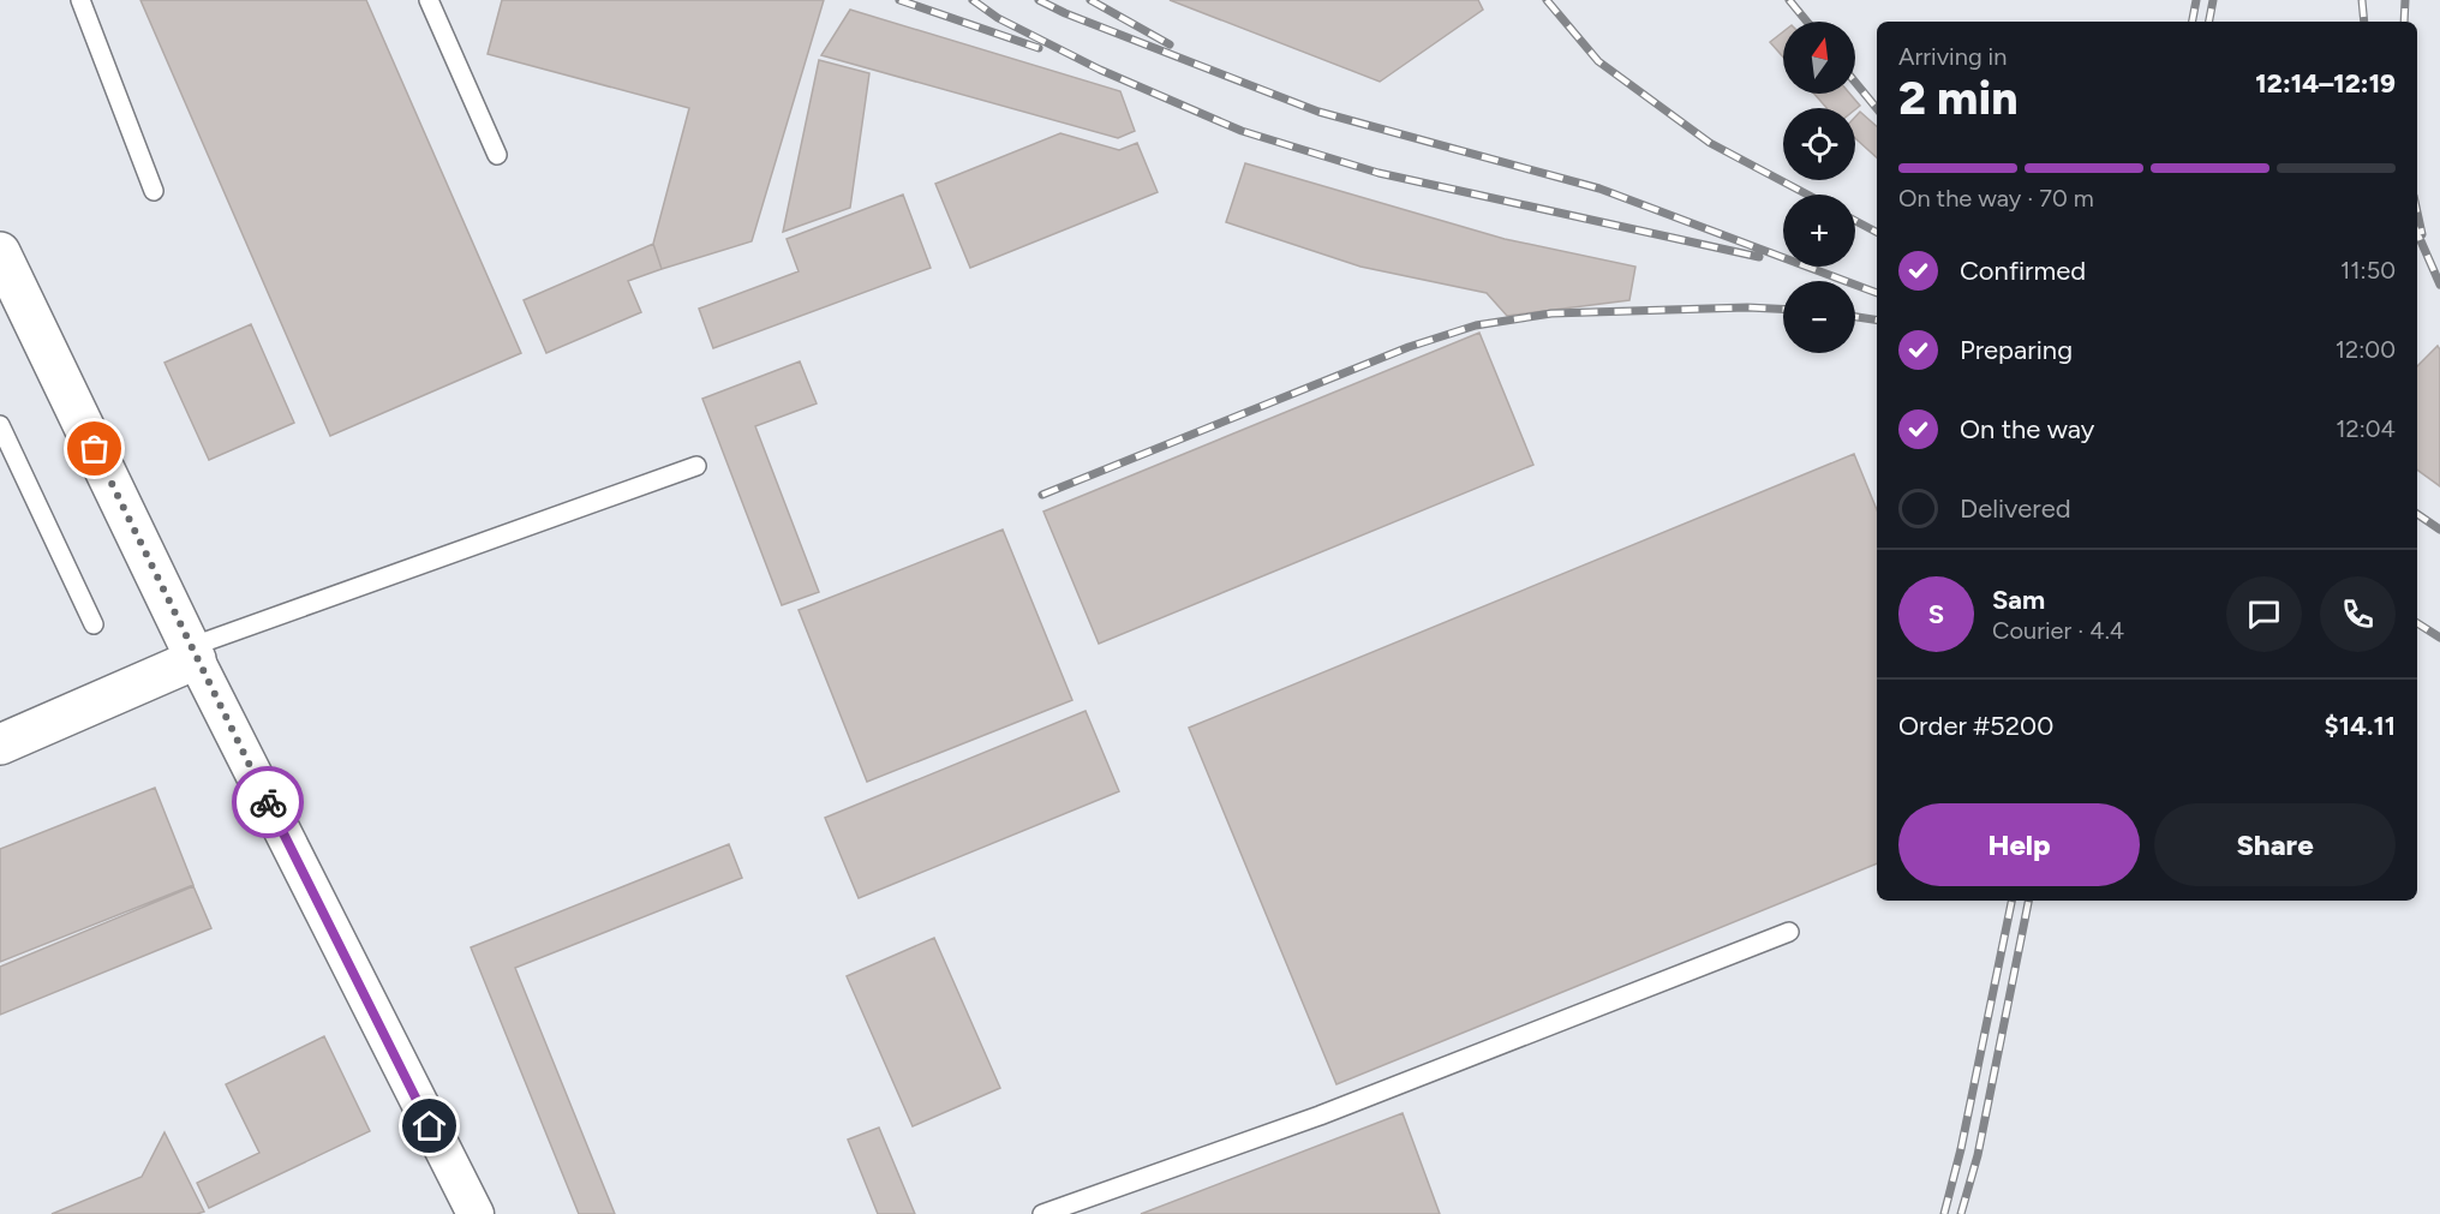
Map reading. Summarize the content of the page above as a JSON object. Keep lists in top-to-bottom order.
{
  "north": "top",
  "page": {
    "map_buttons": ["+", "−"],
    "heading": ["2 min", "Arriving in", "12:14–12:19"],
    "panel": [
      "Sam",
      "Courier · 4.4",
      "Order #5200",
      "$14.11"
    ],
    "bar": "On the way · 70 m",
    "list": [
      ["Confirmed", "11:50"],
      ["Preparing", "12:00"],
      ["On the way", "12:04"],
      "Delivered"
    ],
    "round": "S",
    "buttons": ["Help", "Share"]
  }
}
